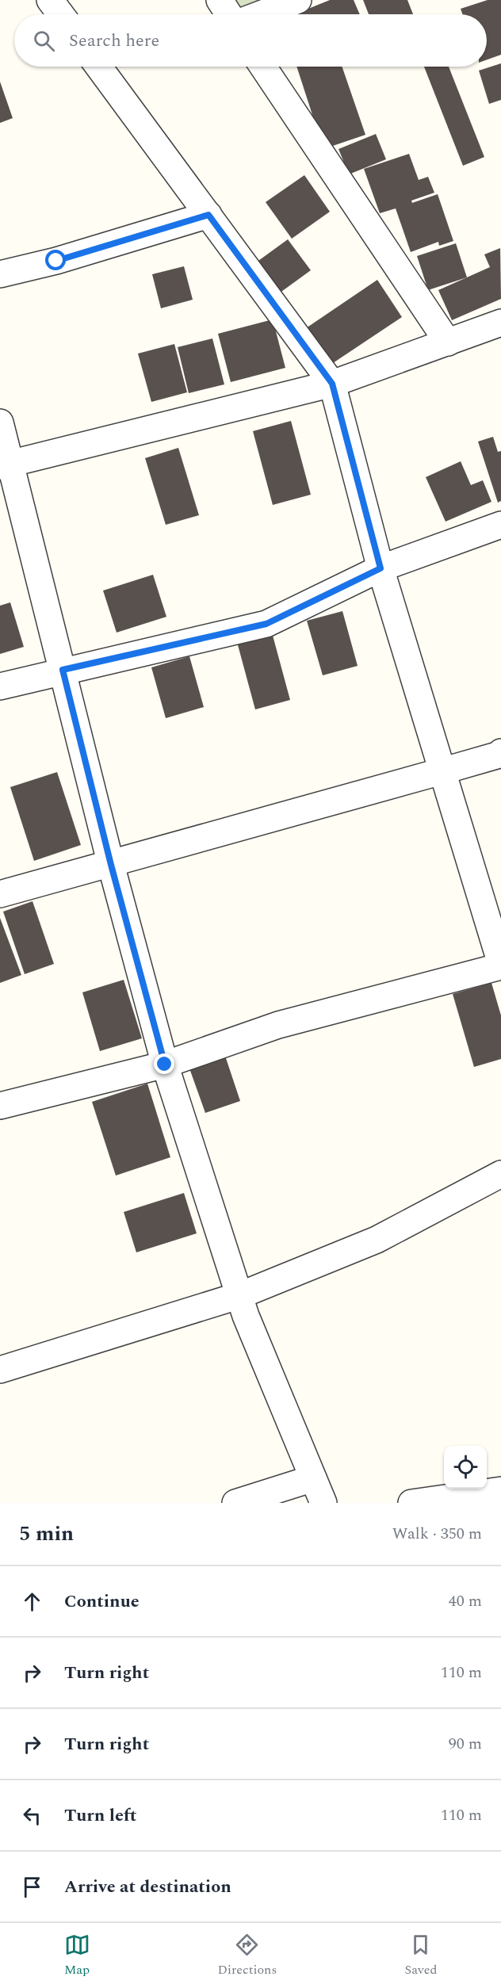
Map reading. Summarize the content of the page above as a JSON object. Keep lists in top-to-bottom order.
{
  "page": {
    "search": "Search here",
    "heading": ["5 min", "Walk · 350 m"],
    "list": [
      ["Continue", "40 m"],
      ["Turn right", "110 m"],
      ["Turn right", "90 m"],
      ["Turn left", "110 m"],
      "Arrive at destination"
    ],
    "nav": ["Map", "Directions", "Saved"]
  }
}
